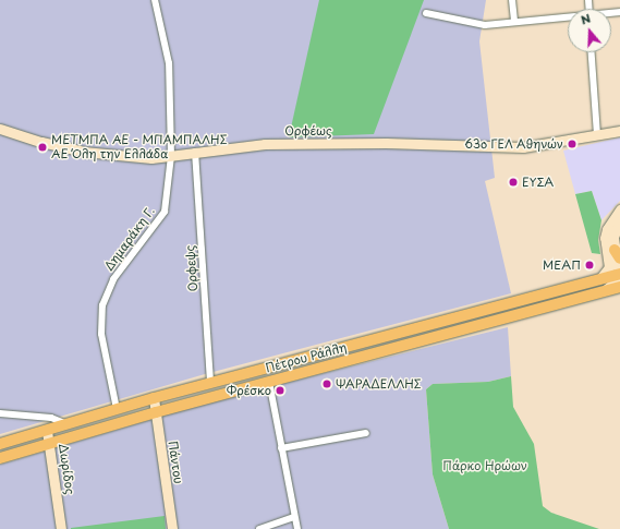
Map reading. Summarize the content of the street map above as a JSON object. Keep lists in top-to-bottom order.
{
  "streets": {
    "main road": ["Πέτρου Ράλλη"],
    "street": [
      "Ορφέως",
      "Δημαράκη Γ.",
      "Ορφεψς",
      "Πάντου",
      "Δωρίδος"
    ]
  },
  "crossings": [
    ["Ορφέως", "Δημαράκη Γ."],
    ["Ορφέως", "Ορφεψς"],
    ["Δημαράκη Γ.", "Πέτρου Ράλλη"],
    ["Ορφεψς", "Πέτρου Ράλλη"],
    ["Πέτρου Ράλλη", "Πάντου"],
    ["Πέτρου Ράλλη", "Δωρίδος"]
  ],
  "parks": ["Πάρκο Ηρώων"],
  "places": [
    "63ο ΓΕΛ Αθηνών",
    "ΜΕΤΜΠΑ ΑΕ - ΜΠΑΜΠΑΛΗΣ ΑΕ Όλη την Ελλάδα",
    "ΕΥΣΑ",
    "ΜΕΑΠ",
    "ΨΑΡΑΔΕΛΛΗΣ",
    "Φρέσκο"
  ],
  "north": "top"
}
